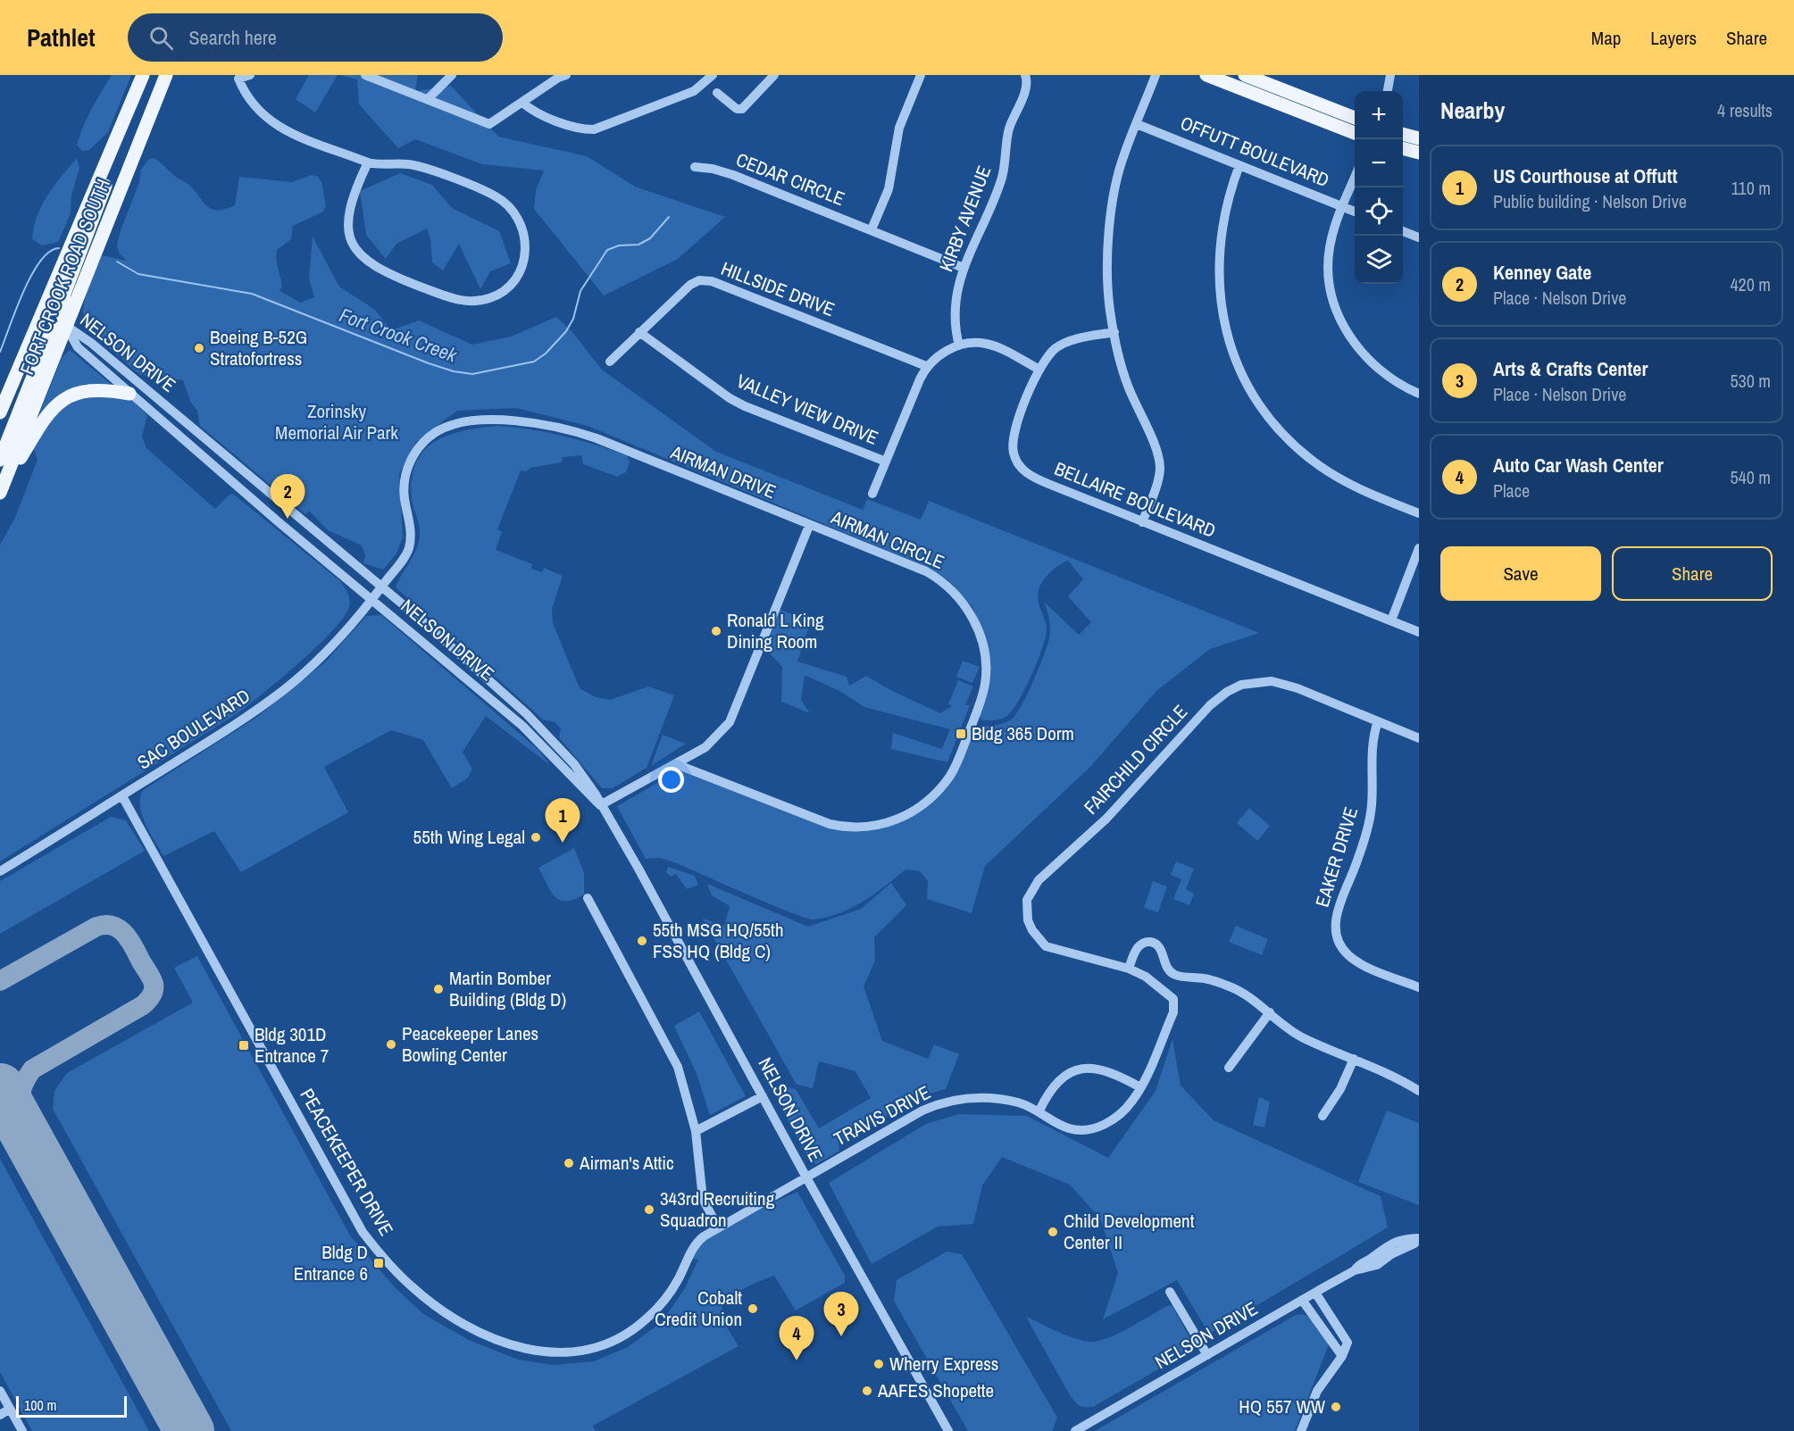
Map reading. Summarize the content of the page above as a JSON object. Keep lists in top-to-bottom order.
{
  "streets": {
    "main road": ["FORT CROOK ROAD SOUTH"],
    "street": [
      "OFFUTT BOULEVARD",
      "CEDAR CIRCLE",
      "KIRBY AVENUE",
      "HILLSIDE DRIVE",
      "NELSON DRIVE",
      "VALLEY VIEW DRIVE",
      "AIRMAN DRIVE",
      "BELLAIRE BOULEVARD",
      "AIRMAN CIRCLE",
      "SAC BOULEVARD",
      "FAIRCHILD CIRCLE",
      "EAKER DRIVE",
      "TRAVIS DRIVE",
      "PEACEKEEPER DRIVE"
    ]
  },
  "crossings": [
    ["CEDAR CIRCLE", "KIRBY AVENUE"],
    ["FORT CROOK ROAD SOUTH", "NELSON DRIVE"],
    ["HILLSIDE DRIVE", "VALLEY VIEW DRIVE"],
    ["NELSON DRIVE", "AIRMAN DRIVE"],
    ["NELSON DRIVE", "SAC BOULEVARD"],
    ["NELSON DRIVE", "TRAVIS DRIVE"],
    ["NELSON DRIVE", "PEACEKEEPER DRIVE"],
    ["AIRMAN DRIVE", "AIRMAN CIRCLE"],
    ["AIRMAN DRIVE", "SAC BOULEVARD"],
    ["SAC BOULEVARD", "PEACEKEEPER DRIVE"],
    ["FAIRCHILD CIRCLE", "EAKER DRIVE"],
    ["FAIRCHILD CIRCLE", "TRAVIS DRIVE"],
    ["TRAVIS DRIVE", "PEACEKEEPER DRIVE"]
  ],
  "water": ["Fort Crook Creek"],
  "parks": ["Zorinsky Memorial Air Park"],
  "places": {
    "other": [
      "Boeing B-52G Stratofortress",
      "Ronald L King Dining Room",
      "55th Wing Legal",
      "55th MSG HQ/55th FSS HQ (Bldg C)",
      "Martin Bomber Building (Bldg D)",
      "Peacekeeper Lanes Bowling Center",
      "Airman's Attic",
      "343rd Recruiting Squadron",
      "Child Development Center II",
      "Cobalt Credit Union",
      "Wherry Express",
      "AAFES Shopette",
      "HQ 557 WW"
    ],
    "transit": ["Bldg 365 Dorm", "Bldg 301D Entrance 7", "Bldg D Entrance 6"]
  },
  "scale_bar": "100 m",
  "page": {
    "header": "Pathlet",
    "search": "Search here",
    "nav": ["Map", "Layers", "Share"],
    "heading": ["Nearby", "4 results"],
    "map_buttons": ["+", "−"],
    "list": [
      {
        "mark": "1",
        "name": "US Courthouse at Offutt",
        "note": "Public building · Nelson Drive",
        "value": "110 m"
      },
      {
        "mark": "2",
        "name": "Kenney Gate",
        "note": "Place · Nelson Drive",
        "value": "420 m"
      },
      {
        "mark": "3",
        "name": "Arts & Crafts Center",
        "note": "Place · Nelson Drive",
        "value": "530 m"
      },
      {
        "mark": "4",
        "name": "Auto Car Wash Center",
        "note": "Place",
        "value": "540 m"
      }
    ],
    "pins": [
      "2",
      "1",
      "3",
      "4"
    ],
    "buttons": ["Save", "Share"],
    "scale": "100 m"
  }
}
